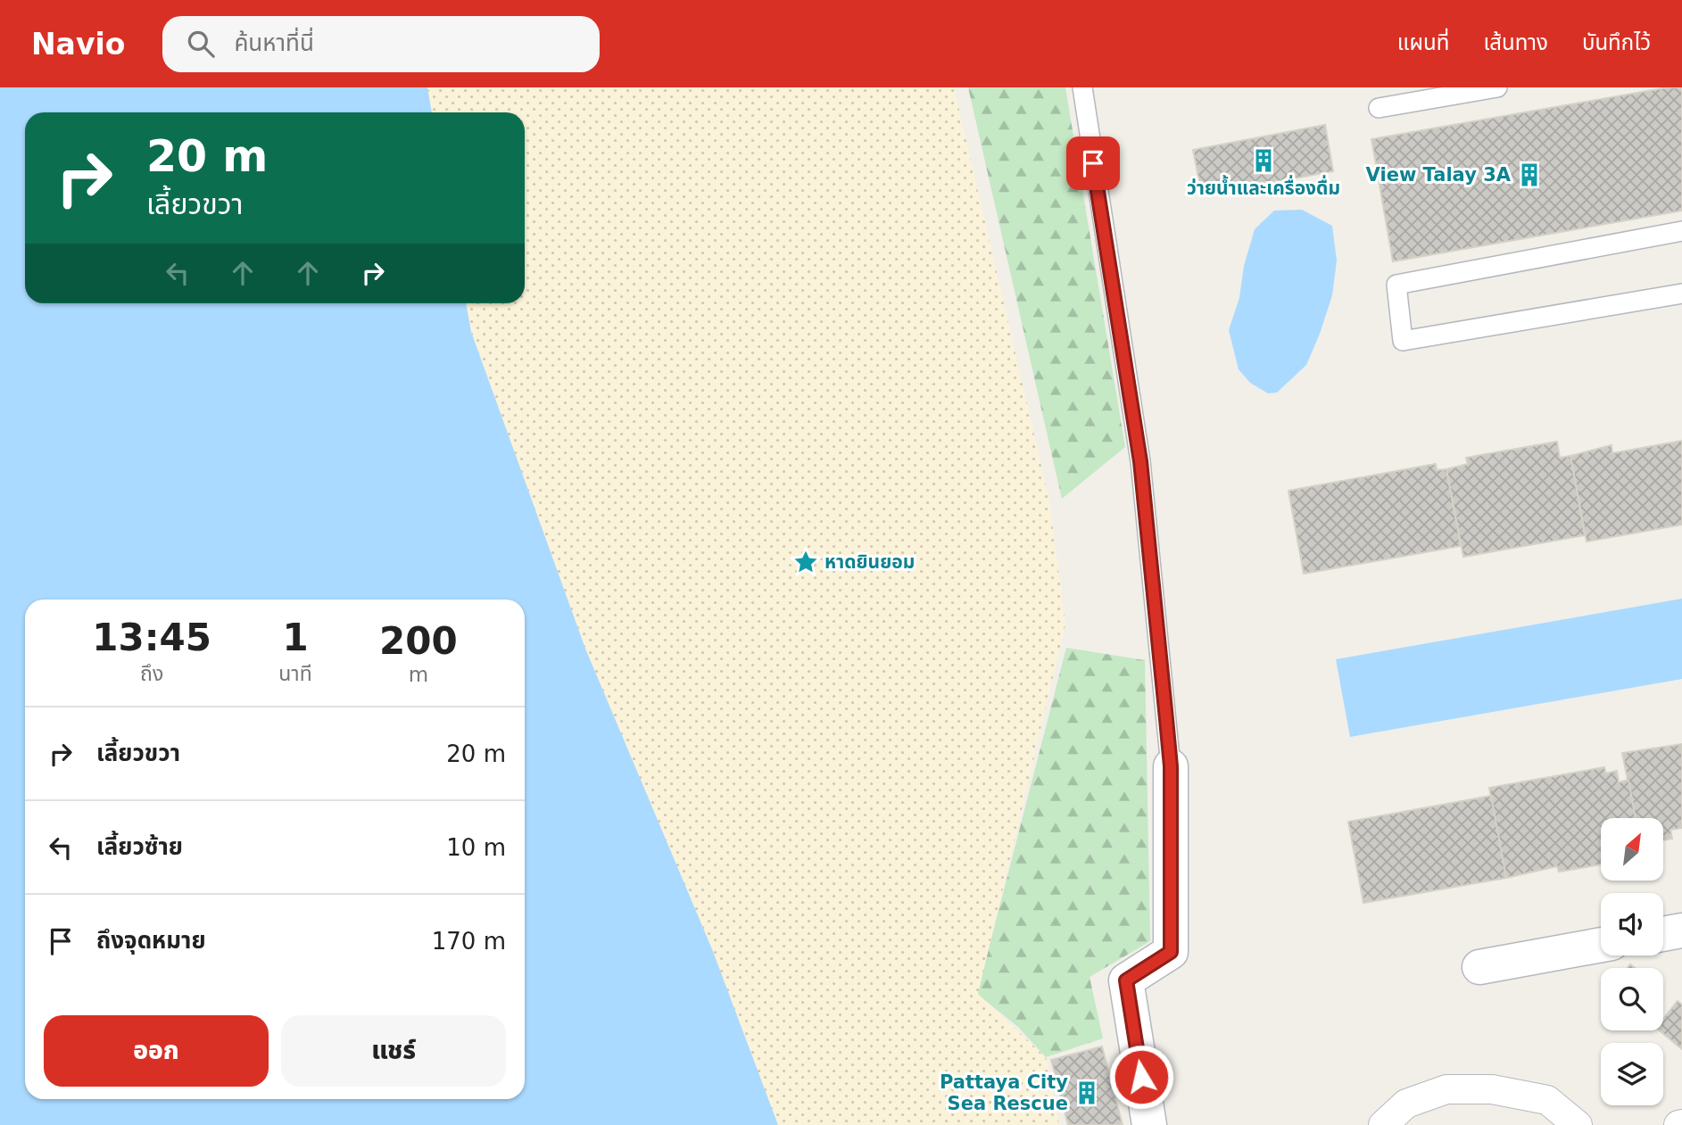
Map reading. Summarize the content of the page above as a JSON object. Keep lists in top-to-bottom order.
{
  "places": {
    "building": ["ว่ายน้ำและเครื่องดื่ม", "View Talay 3A", "Pattaya City Sea Rescue"],
    "place": ["หาดยินยอม"]
  },
  "north": "top right",
  "page": {
    "header": "Navio",
    "search": "ค้นหาที่นี่",
    "nav": ["แผนที่", "เส้นทาง", "บันทึกไว้"],
    "turn": ["20 m", "เลี้ยวขวา"],
    "eta": [
      "13:45",
      "ถึง",
      "1",
      "นาที",
      "200",
      "m"
    ],
    "list": [
      {
        "name": "เลี้ยวขวา",
        "value": "20 m"
      },
      {
        "name": "เลี้ยวซ้าย",
        "value": "10 m"
      },
      {
        "name": "ถึงจุดหมาย",
        "value": "170 m"
      }
    ],
    "buttons": ["ออก", "แชร์"]
  }
}
